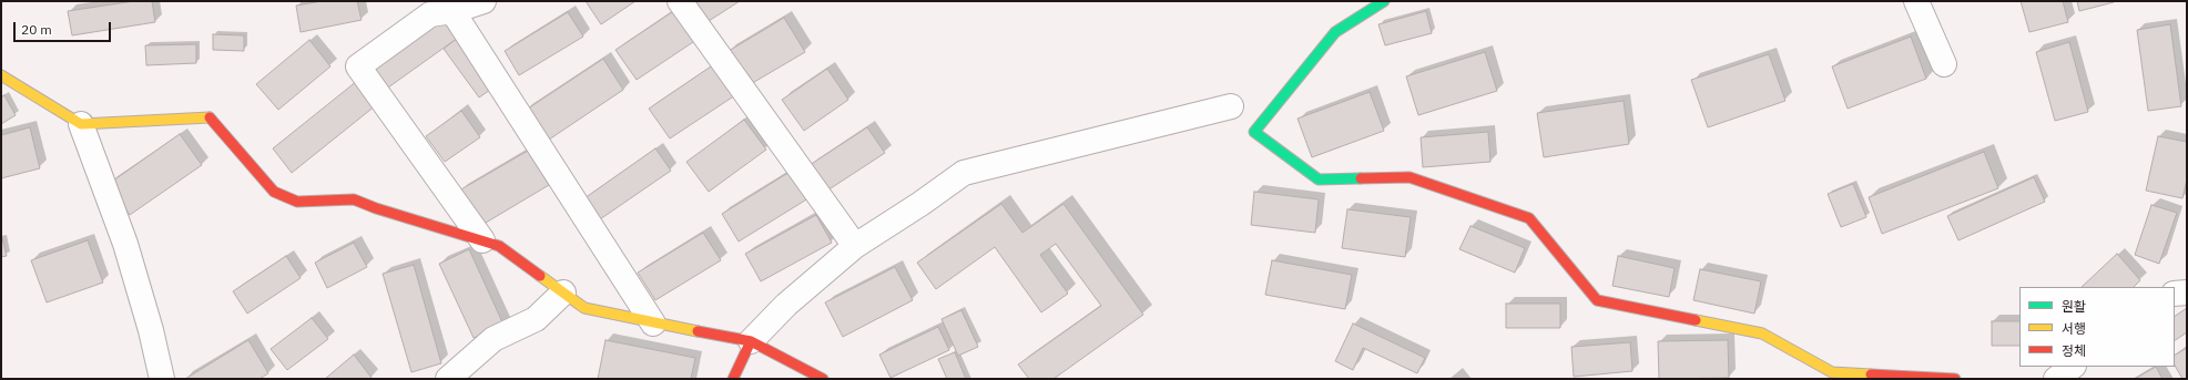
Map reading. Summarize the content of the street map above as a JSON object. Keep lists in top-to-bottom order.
{
  "legend": ["원활", "서행", "정체"],
  "scale_bar": "20 m"
}
